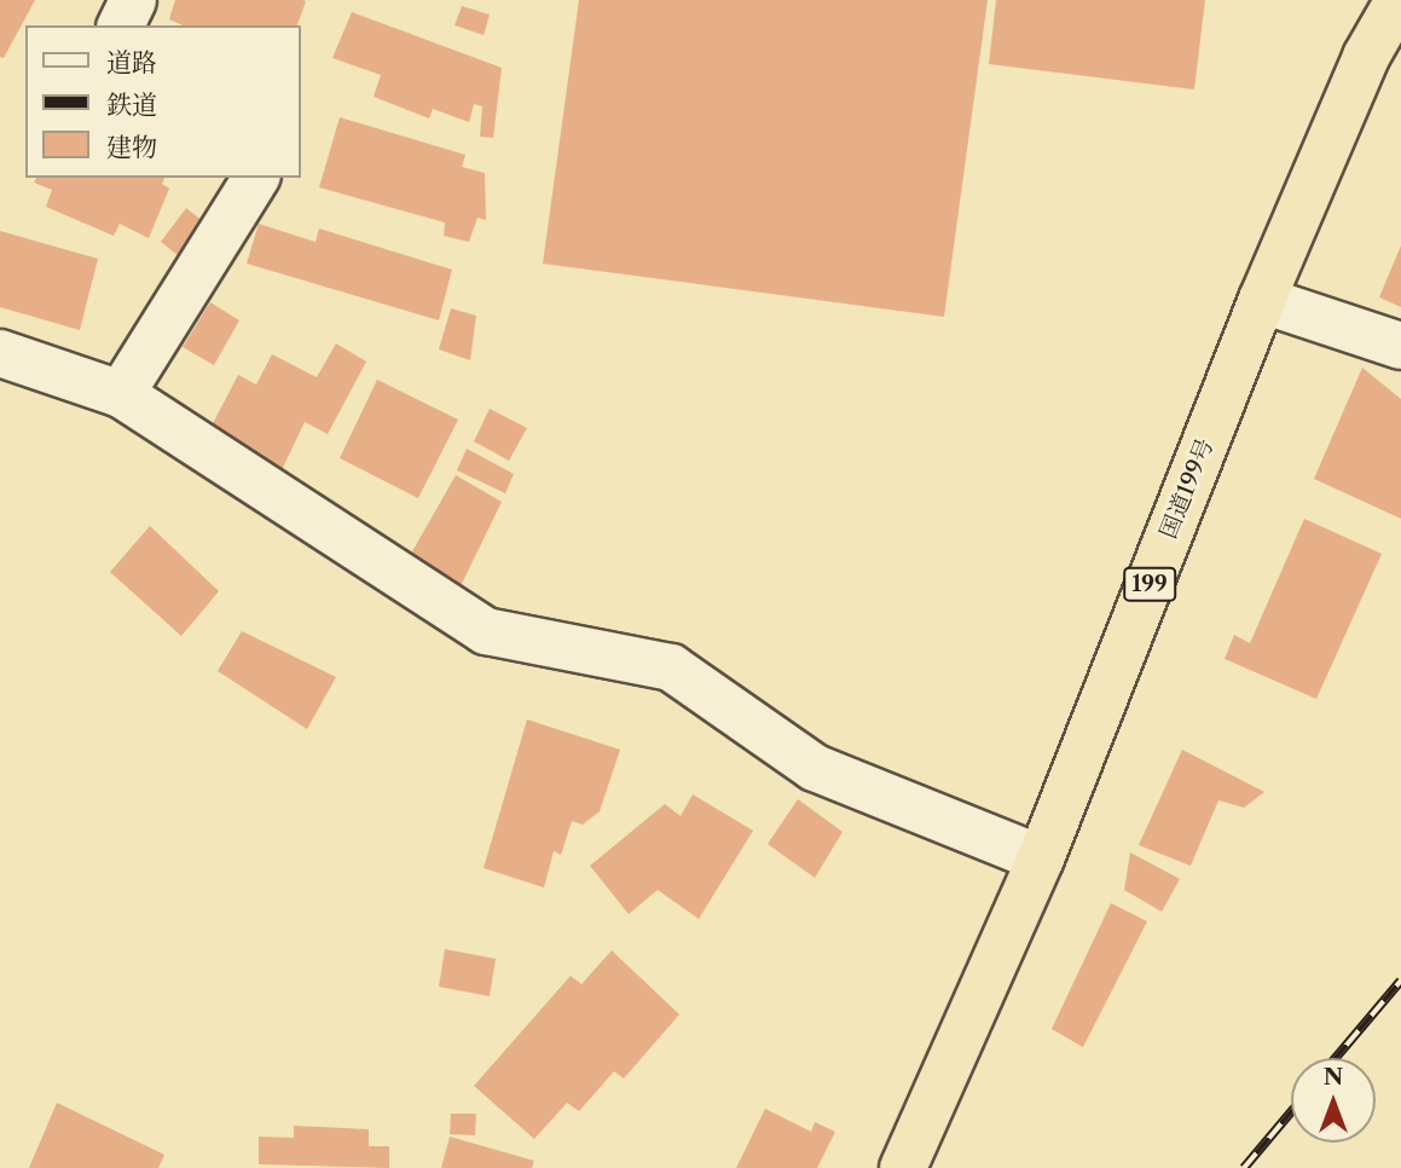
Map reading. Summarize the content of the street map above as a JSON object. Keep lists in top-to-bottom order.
{
  "streets": {
    "highway": ["国道199号", "199"]
  },
  "legend": ["道路", "鉄道", "建物"],
  "north": "top"
}
